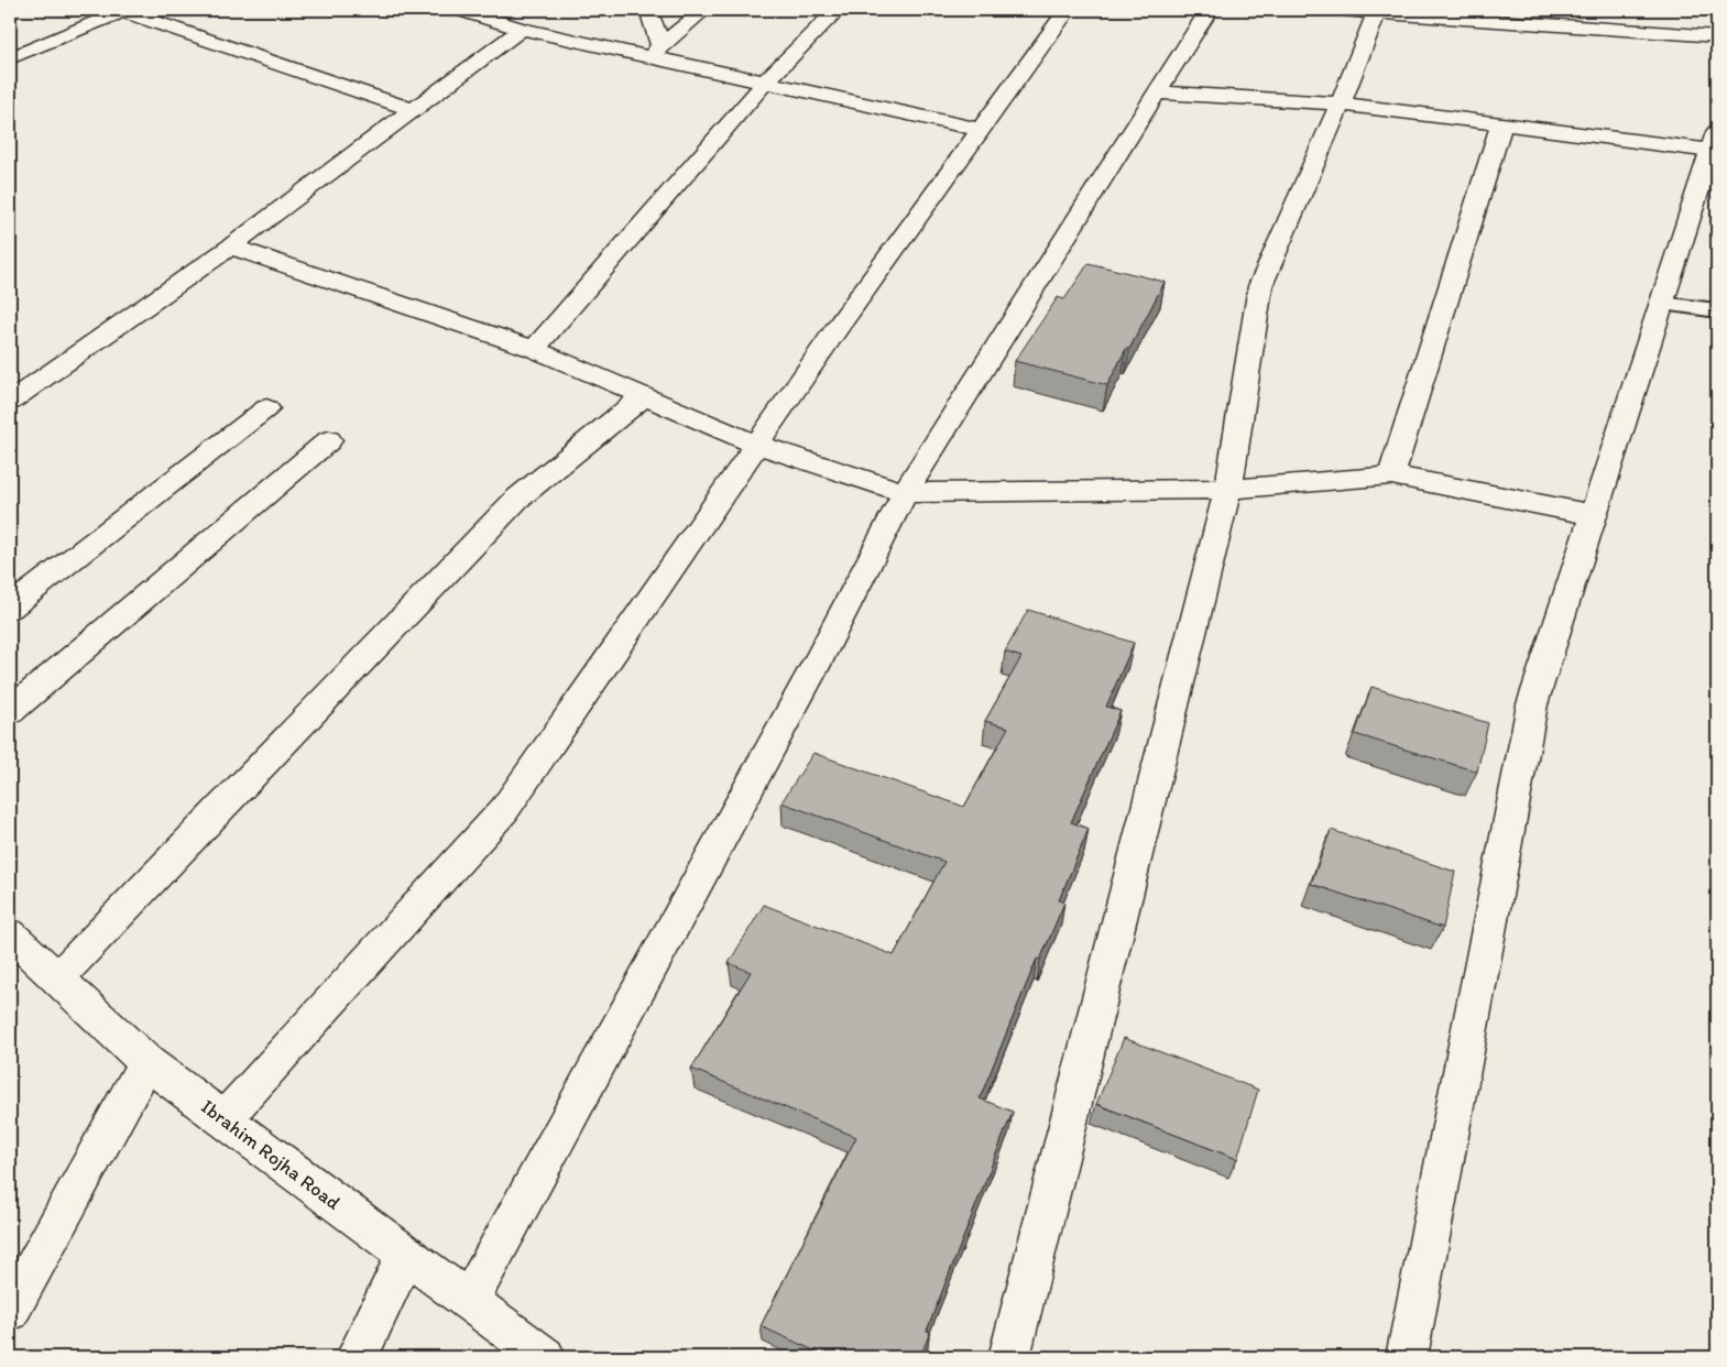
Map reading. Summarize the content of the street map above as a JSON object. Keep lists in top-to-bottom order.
{
  "streets": {
    "street": ["Ibrahim Rojha Road"]
  }
}
